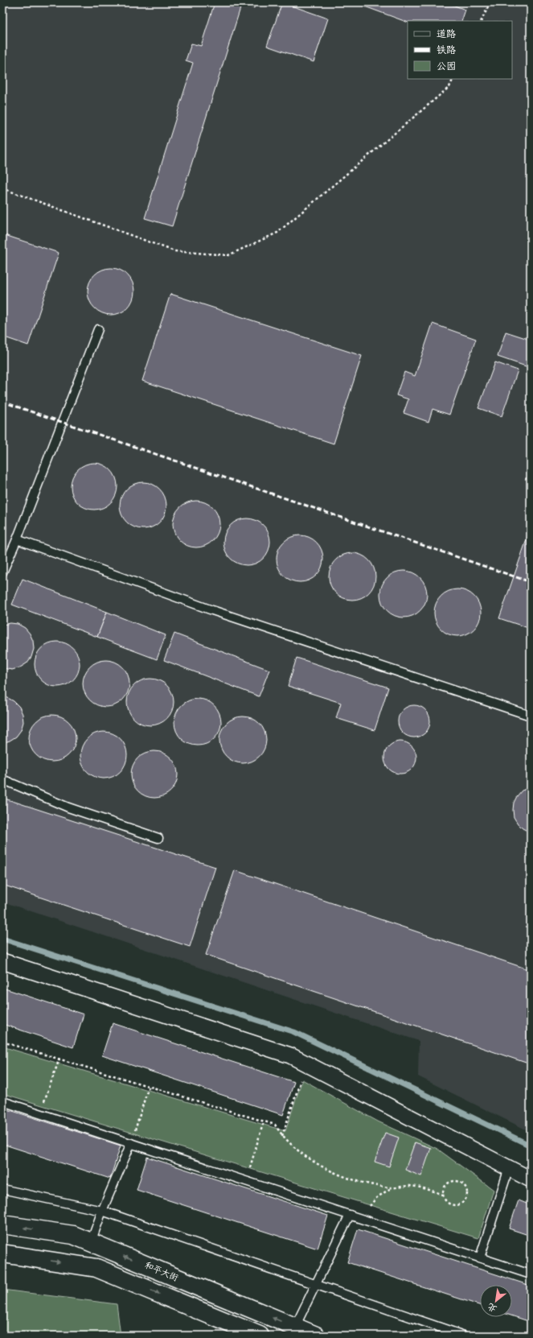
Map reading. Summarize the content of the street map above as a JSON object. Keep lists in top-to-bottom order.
{
  "streets": {
    "main road": ["和平大街"]
  },
  "legend": ["道路", "铁路", "公园"],
  "north": "bottom left"
}
